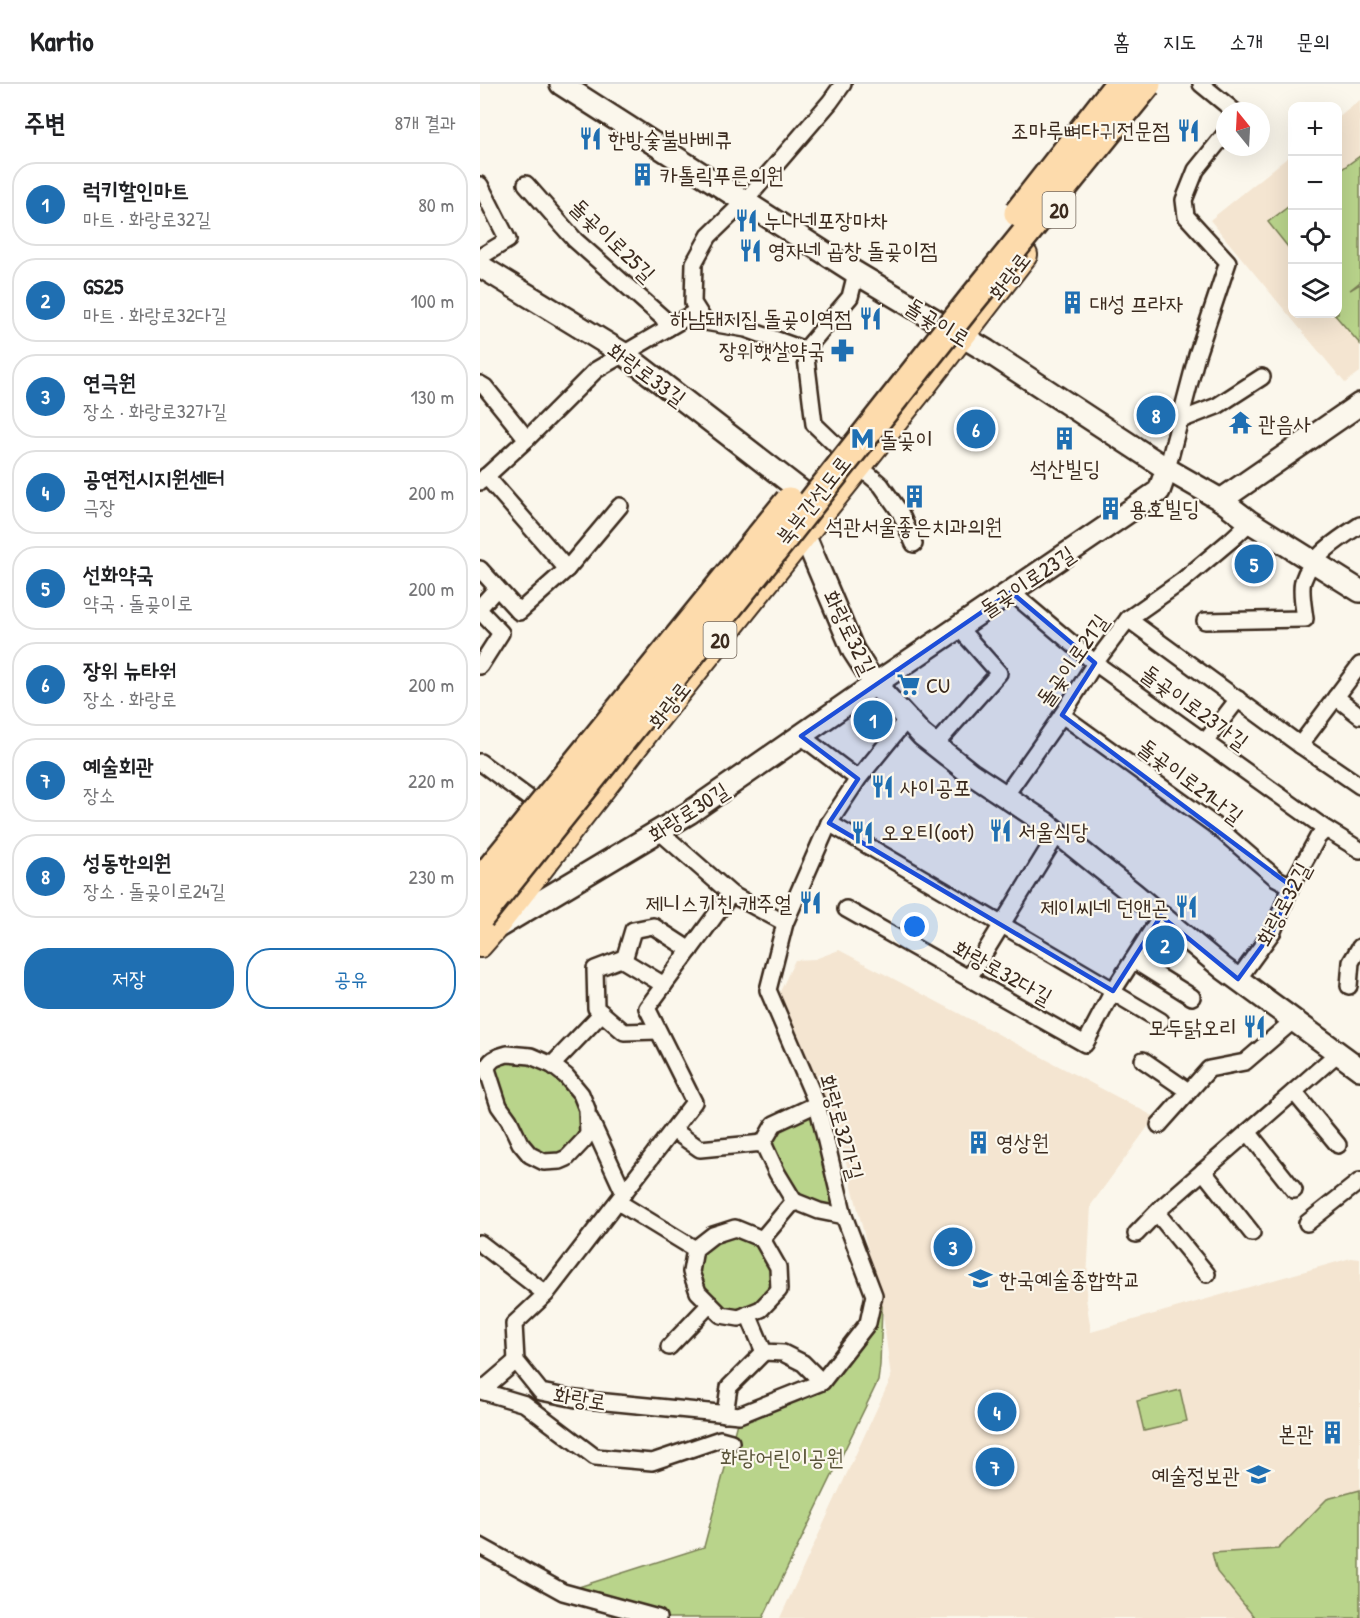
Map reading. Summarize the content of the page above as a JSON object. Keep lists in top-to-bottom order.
{
  "streets": {
    "highway": ["북부간선도로"],
    "main road": ["20", "화랑로"],
    "street": [
      "돌곶이로25길",
      "돌곶이로",
      "화랑로33길",
      "돌곶이로23길",
      "화랑로32길",
      "돌곶이로21길",
      "돌곶이로23가길",
      "돌곶이로21나길",
      "화랑로30길",
      "화랑로32다길",
      "화랑로32가길"
    ]
  },
  "crossings": [
    ["돌곶이로25길", "돌곶이로"],
    ["화랑로", "돌곶이로"],
    ["화랑로", "화랑로33길"],
    ["화랑로", "북부간선도로"],
    ["화랑로", "화랑로32길"],
    ["화랑로", "화랑로30길"],
    ["돌곶이로", "돌곶이로23길"],
    ["돌곶이로", "돌곶이로21길"],
    ["북부간선도로", "화랑로30길"],
    ["돌곶이로23길", "화랑로32길"],
    ["돌곶이로23길", "돌곶이로23가길"],
    ["돌곶이로23길", "화랑로30길"],
    ["화랑로32길", "돌곶이로21길"],
    ["화랑로32길", "돌곶이로23가길"],
    ["화랑로32길", "돌곶이로21나길"],
    ["화랑로32길", "화랑로30길"],
    ["화랑로32길", "화랑로32다길"],
    ["화랑로32길", "화랑로32가길"],
    ["돌곶이로21길", "돌곶이로23가길"],
    ["돌곶이로21길", "돌곶이로21나길"],
    ["화랑로32다길", "화랑로32가길"]
  ],
  "parks": ["화랑어린이공원"],
  "places": {
    "restaurant": [
      "조마루뼈다귀전문점",
      "한방숯불바베큐",
      "누나네포장마차",
      "영자네 곱창 돌곶이점",
      "하남돼지집 돌곶이역점",
      "사이공포",
      "서울식당",
      "오오티(oot)",
      "제니스키친 캐주얼",
      "제이씨네 던앤곤",
      "모두닭오리"
    ],
    "building": [
      "카톨릭푸른의원",
      "대성 프라자",
      "석산빌딩",
      "석관서울좋은치과의원",
      "용호빌딩",
      "영상원",
      "본관"
    ],
    "pharmacy": ["장위햇살약국"],
    "temple": ["관음사"],
    "metro station": ["돌곶이"],
    "supermarket": ["CU"],
    "school or university": ["한국예술종합학교", "예술정보관"]
  },
  "north": "top",
  "page": {
    "header": "Kartio",
    "nav": [
      "홈",
      "지도",
      "소개",
      "문의"
    ],
    "heading": ["주변", "8개 결과"],
    "map_buttons": ["+", "−"],
    "list": [
      {
        "mark": "1",
        "name": "럭키할인마트",
        "note": "마트 · 화랑로32길",
        "value": "80 m"
      },
      {
        "mark": "2",
        "name": "GS25",
        "note": "마트 · 화랑로32다길",
        "value": "100 m"
      },
      {
        "mark": "3",
        "name": "연극원",
        "note": "장소 · 화랑로32가길",
        "value": "130 m"
      },
      {
        "mark": "4",
        "name": "공연전시지원센터",
        "note": "극장",
        "value": "200 m"
      },
      {
        "mark": "5",
        "name": "선화약국",
        "note": "약국 · 돌곶이로",
        "value": "200 m"
      },
      {
        "mark": "6",
        "name": "장위 뉴타워",
        "note": "장소 · 화랑로",
        "value": "200 m"
      },
      {
        "mark": "7",
        "name": "예술회관",
        "note": "장소",
        "value": "220 m"
      },
      {
        "mark": "8",
        "name": "성동한의원",
        "note": "장소 · 돌곶이로24길",
        "value": "230 m"
      }
    ],
    "pins": [
      "8",
      "6",
      "5",
      "1",
      "2",
      "3",
      "4",
      "7"
    ],
    "buttons": ["저장", "공유"]
  }
}
